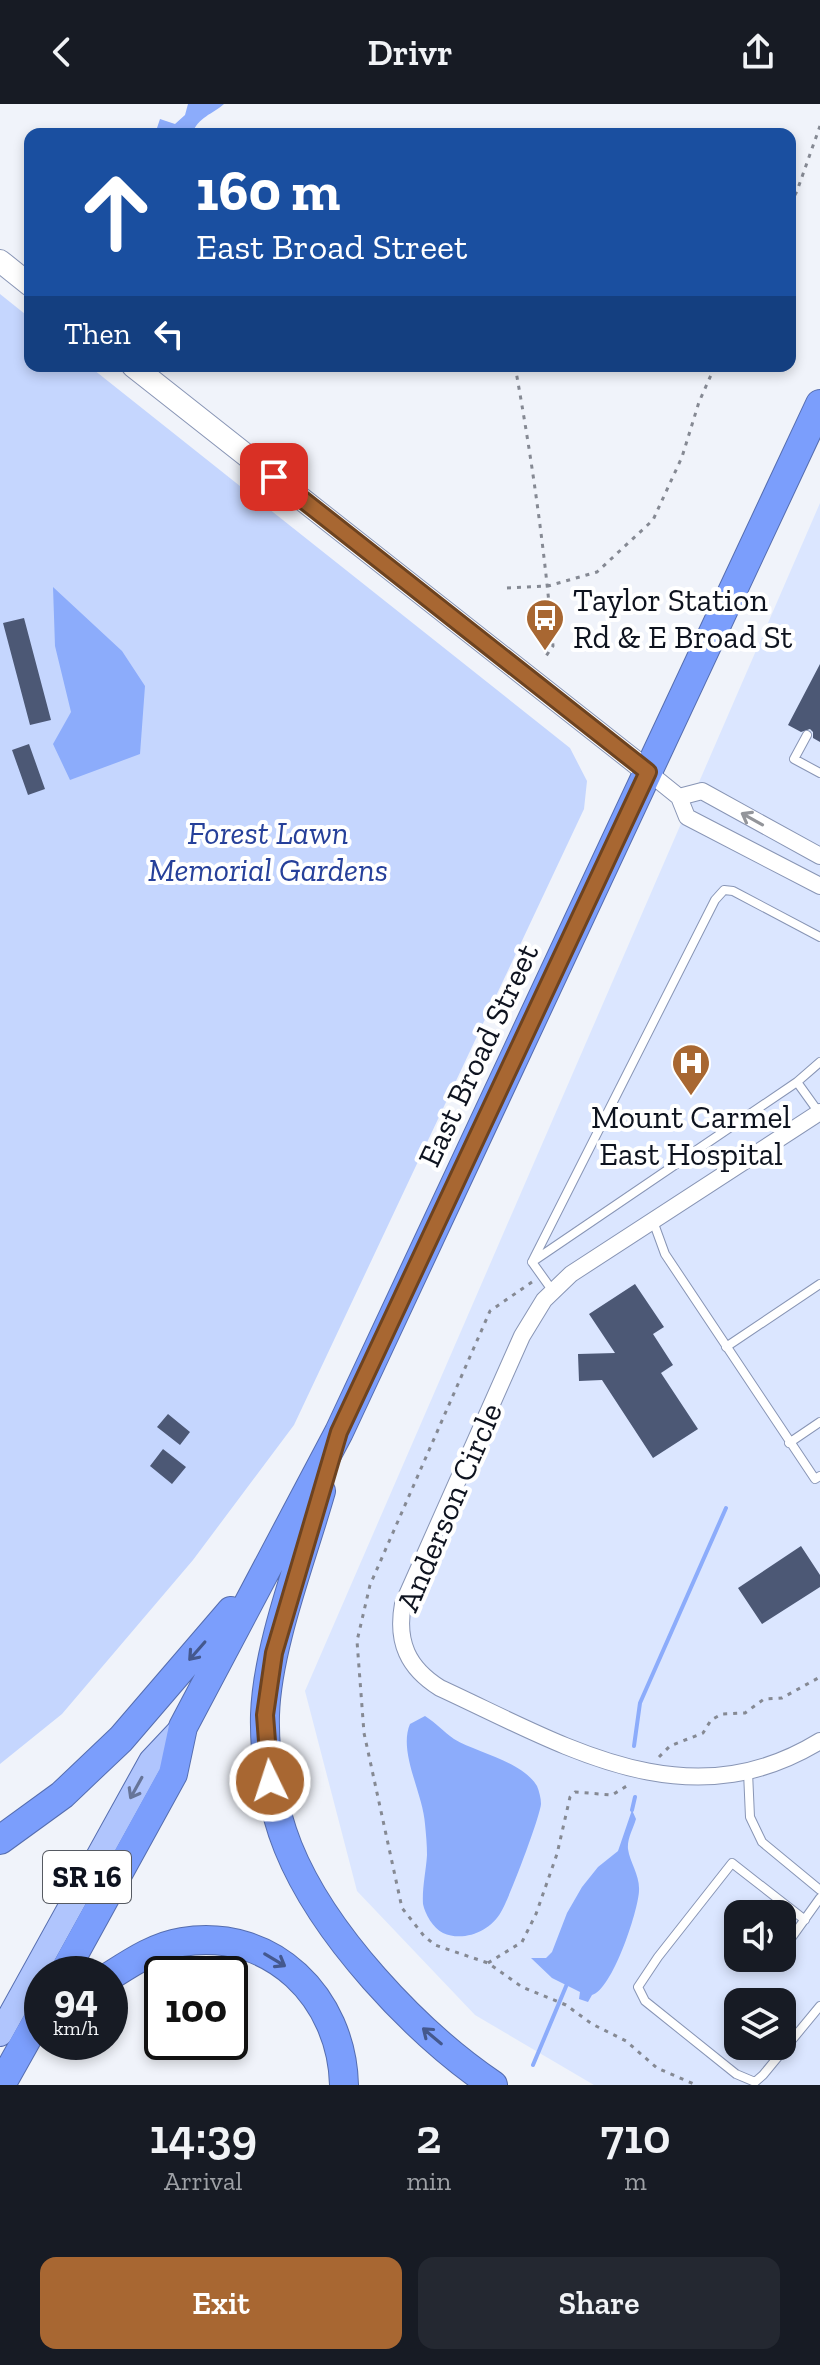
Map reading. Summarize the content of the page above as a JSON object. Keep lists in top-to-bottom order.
{
  "streets": {
    "highway": ["East Broad Street", "SR 16"],
    "street": ["Anderson Circle"]
  },
  "parks": ["Forest Lawn Memorial Gardens"],
  "places": {
    "bus stop": ["Taylor Station Rd & E Broad St"],
    "hospital": ["Mount Carmel East Hospital"]
  },
  "page": {
    "header": "Drivr",
    "turn": ["160 m", "East Broad Street"],
    "then": "Then",
    "speed": "94 km/h",
    "limit": "100",
    "eta": [
      "14:39",
      "Arrival",
      "2",
      "min",
      "710",
      "m"
    ],
    "buttons": ["Exit", "Share"]
  }
}
